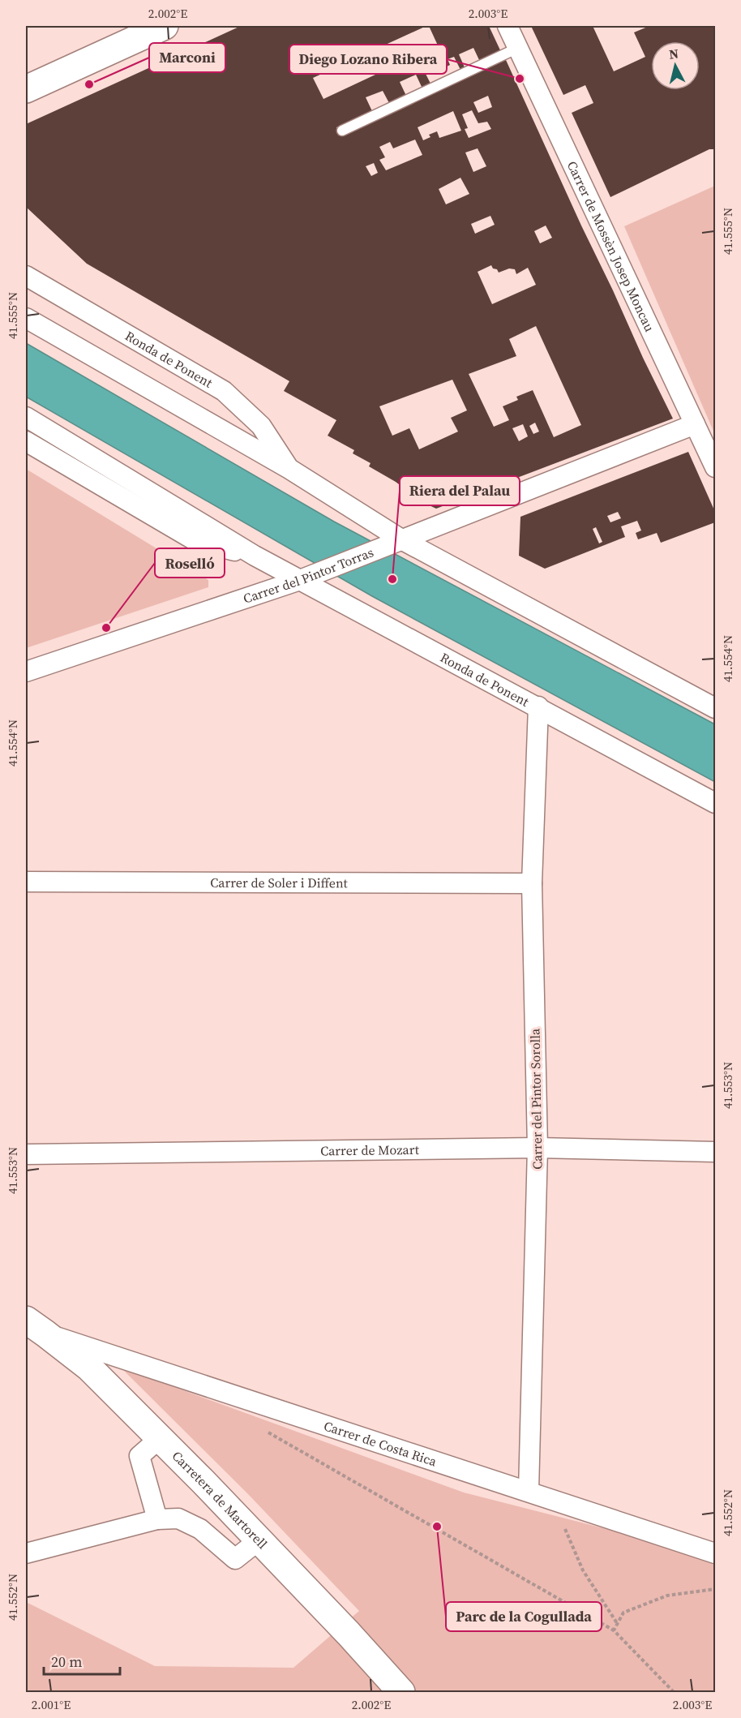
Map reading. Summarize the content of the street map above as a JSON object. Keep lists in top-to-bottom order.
{
  "streets": {
    "street": [
      "Carrer de Mossèn Josep Moncau",
      "Ronda de Ponent",
      "Carrer del Pintor Torras",
      "Carrer de Soler i Diffent",
      "Carrer del Pintor Sorolla",
      "Carrer de Mozart",
      "Carrer de Costa Rica",
      "Carretera de Martorell"
    ]
  },
  "crossings": [
    ["Carrer de Mossèn Josep Moncau", "Carrer del Pintor Torras"],
    ["Ronda de Ponent", "Carrer del Pintor Torras"],
    ["Ronda de Ponent", "Carrer del Pintor Sorolla"],
    ["Carrer de Soler i Diffent", "Carrer del Pintor Sorolla"],
    ["Carrer del Pintor Sorolla", "Carrer de Mozart"],
    ["Carrer del Pintor Sorolla", "Carrer de Costa Rica"],
    ["Carrer de Costa Rica", "Carretera de Martorell"]
  ],
  "places": [
    "Diego Lozano Ribera",
    "Marconi",
    "Riera del Palau",
    "Roselló",
    "Parc de la Cogullada"
  ],
  "scale_bar": "20 m",
  "north": "top",
  "coordinates": [
    "2.002°E",
    "2.003°E",
    "41.555°N",
    "41.554°N",
    "41.553°N",
    "41.552°N",
    "2.001°E"
  ]
}
